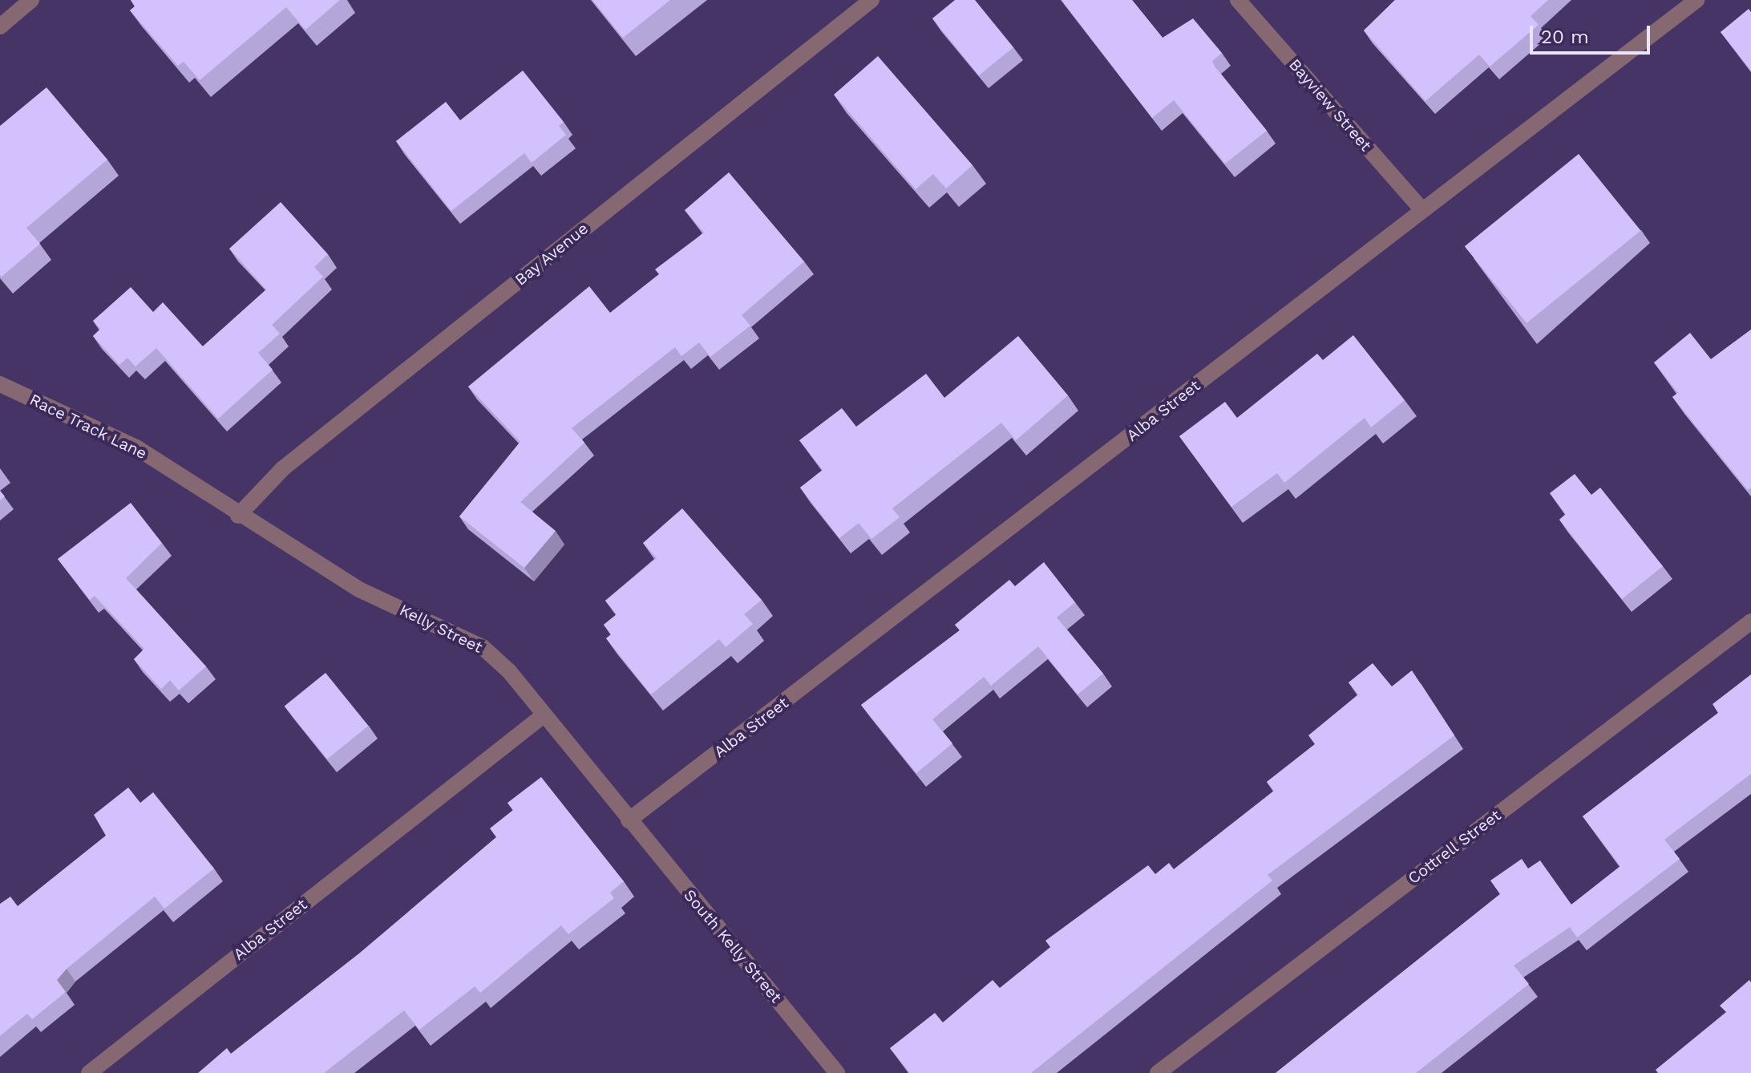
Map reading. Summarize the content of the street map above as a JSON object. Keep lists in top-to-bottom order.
{
  "streets": {
    "street": [
      "Bayview Street",
      "Bay Avenue",
      "Alba Street",
      "Race Track Lane",
      "Kelly Street",
      "Cottrell Street",
      "South Kelly Street"
    ]
  },
  "crossings": [
    ["Bayview Street", "Alba Street"],
    ["Bay Avenue", "Race Track Lane"],
    ["Bay Avenue", "Kelly Street"],
    ["Alba Street", "Kelly Street"],
    ["Alba Street", "South Kelly Street"],
    ["Race Track Lane", "Kelly Street"],
    ["Kelly Street", "South Kelly Street"]
  ],
  "scale_bar": "20 m"
}
